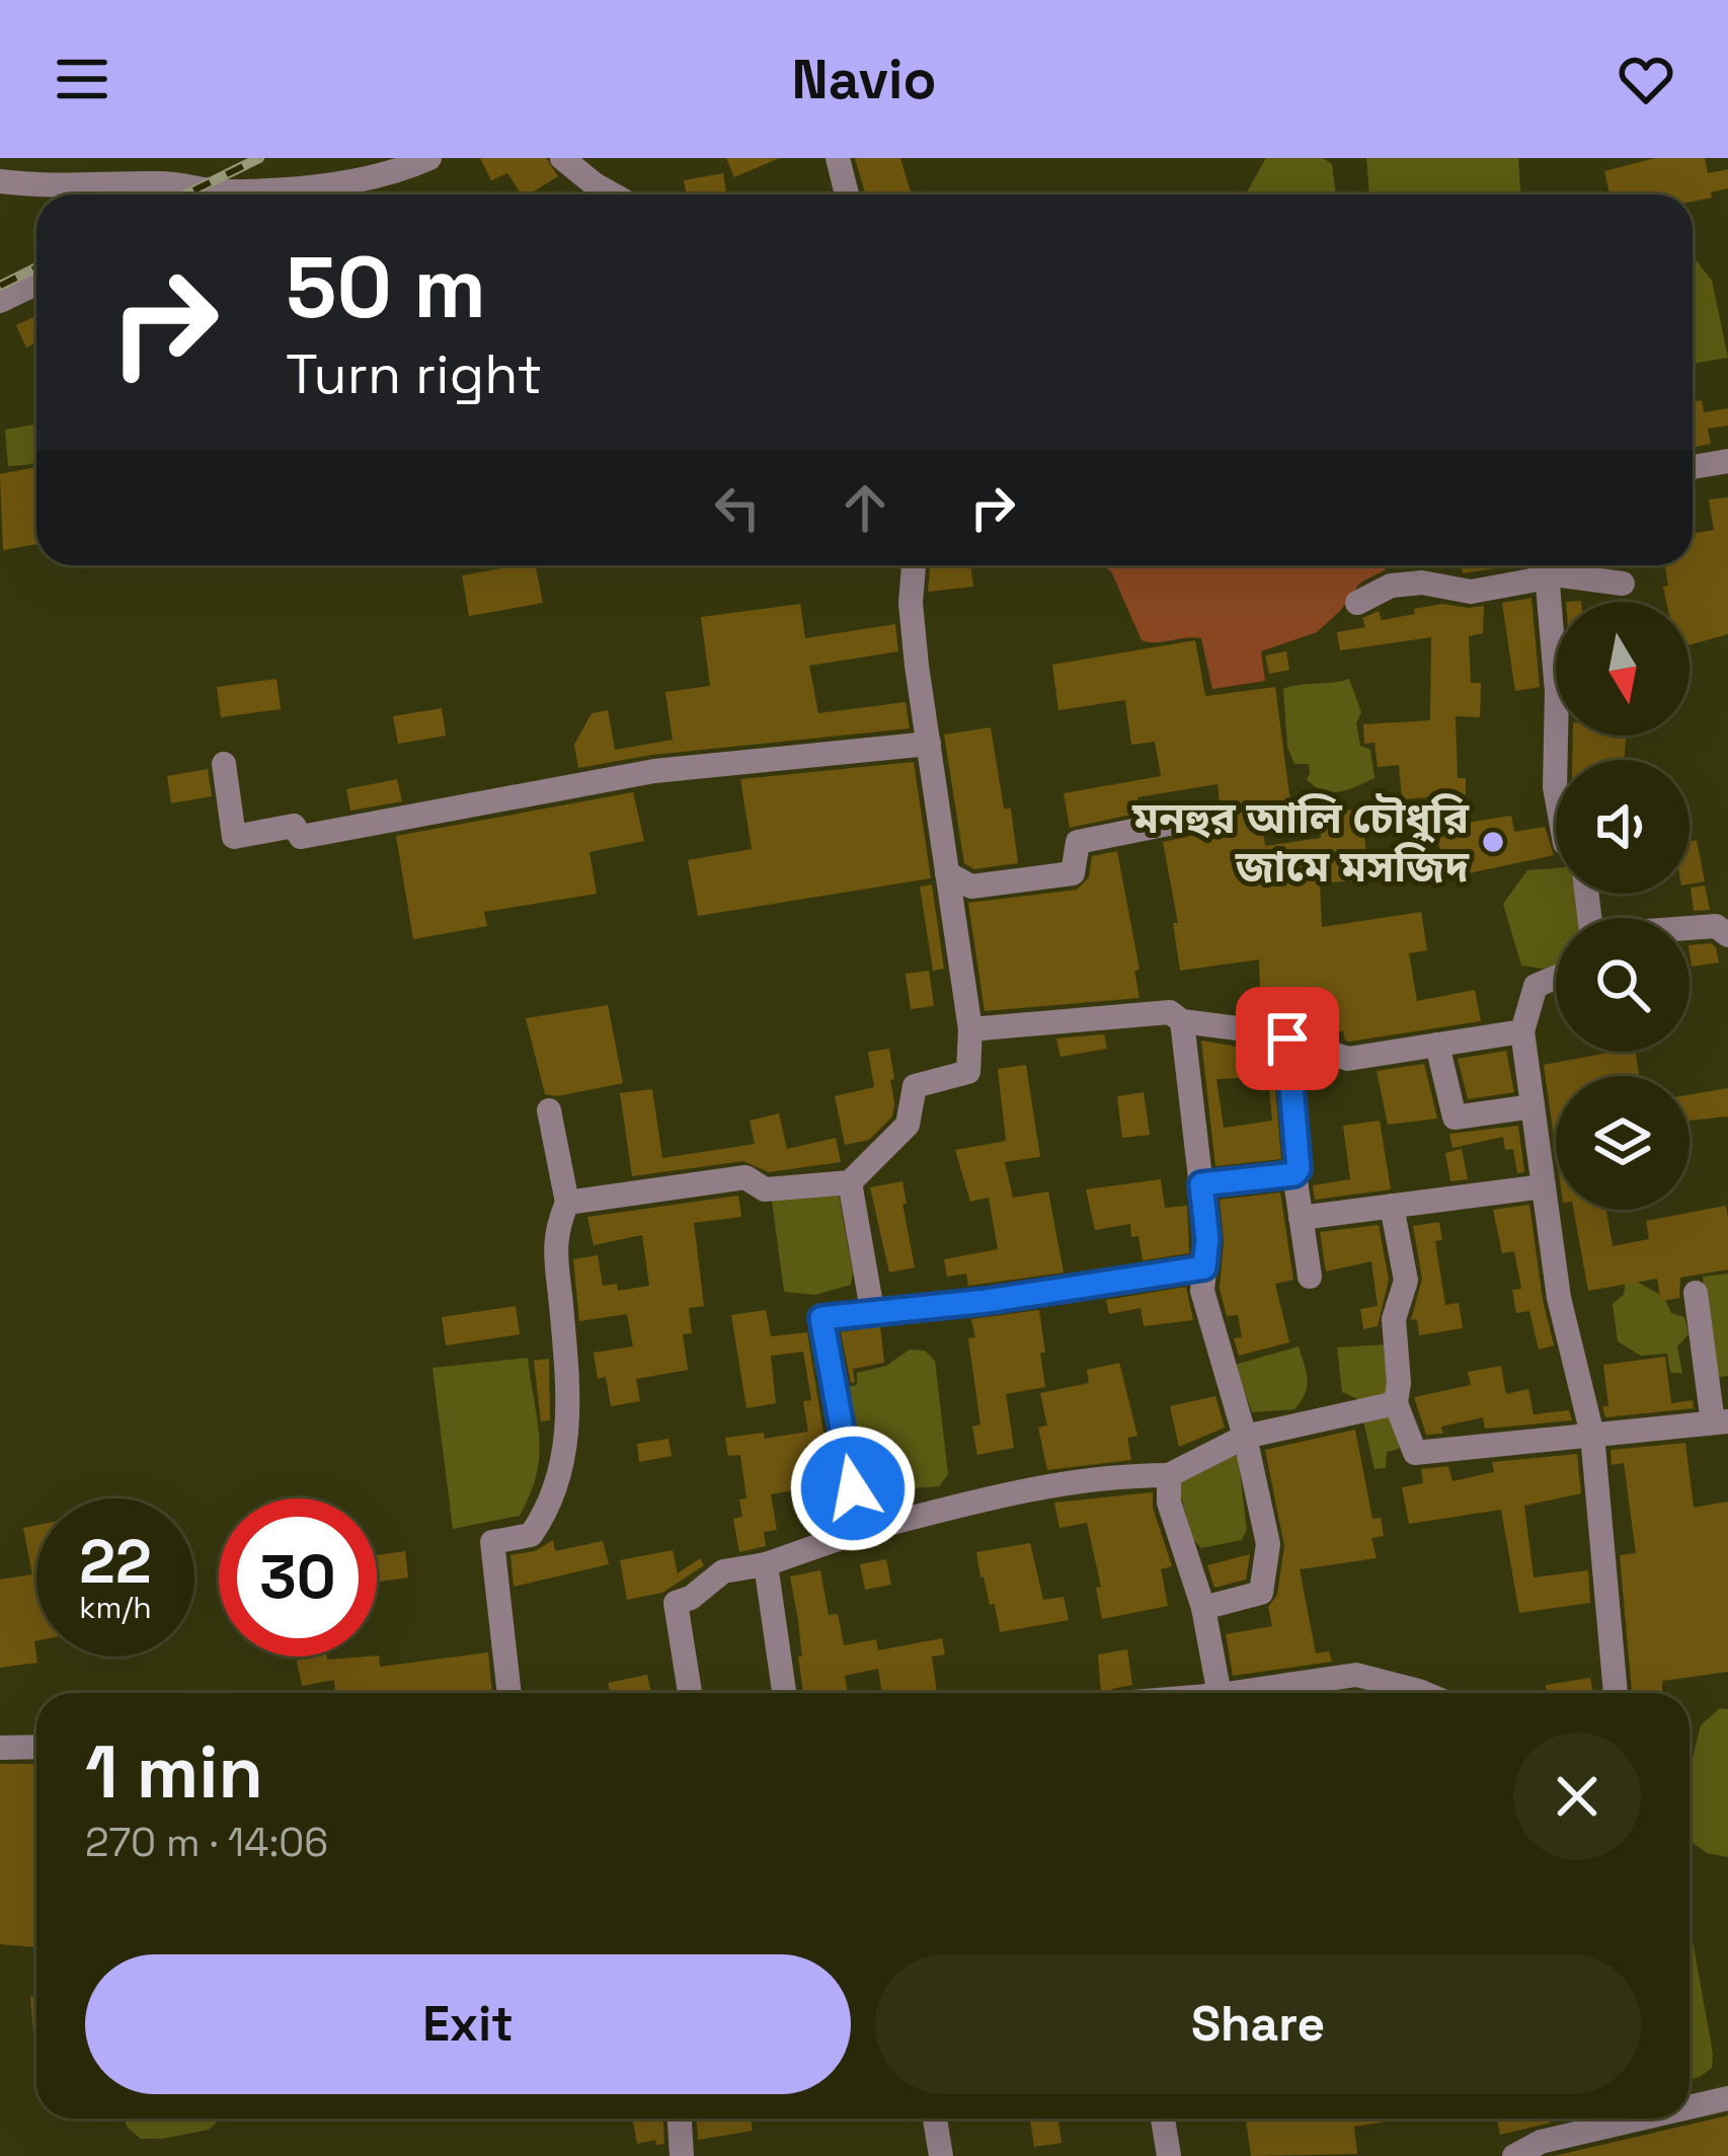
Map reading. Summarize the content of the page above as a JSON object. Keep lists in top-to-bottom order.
{
  "places": ["মনহুর আলি চৌধুরি জামে মসজিদ"],
  "north": "bottom",
  "page": {
    "header": "Navio",
    "turn": ["50 m", "Turn right"],
    "speed": "22 km/h",
    "limit": "30",
    "heading": ["1 min", "270 m · 14:06"],
    "buttons": ["Exit", "Share"]
  }
}
